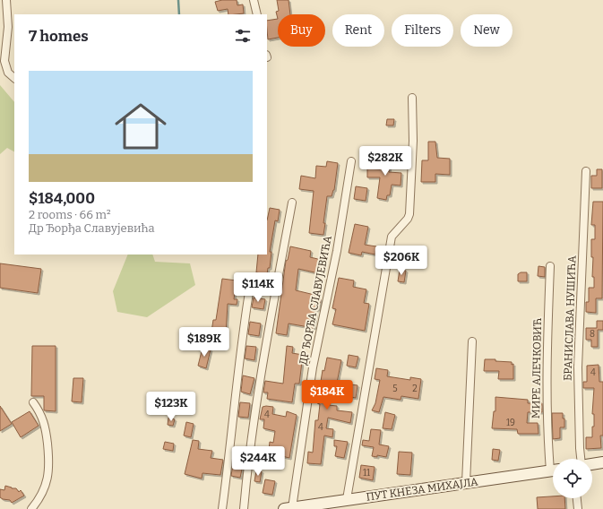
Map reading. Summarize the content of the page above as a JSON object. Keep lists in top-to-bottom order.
{
  "streets": {
    "main road": ["ПУТ КНЕЗА МИХАЈЛА"],
    "street": ["ДР ЂОРЂА СЛАВУЈЕВИЋА", "БРАНИСЛАВА НУШИЋА", "МИРЕ АЛЕЧКОВИЋ"]
  },
  "crossings": [
    ["ДР ЂОРЂА СЛАВУЈЕВИЋА", "ПУТ КНЕЗА МИХАЈЛА"]
  ],
  "house_numbers": [
    "8",
    "4",
    "5",
    "2",
    "4",
    "19",
    "4",
    "11"
  ],
  "page": {
    "chip": [
      "Buy",
      "Rent",
      "Filters",
      "New"
    ],
    "heading": "7 homes",
    "list": [
      {
        "name": "$184,000",
        "note": "2 rooms · 66 m² · Др Ђорђа Славујевића"
      }
    ],
    "price": [
      "$282K",
      "$206K",
      "$114K",
      "$189K",
      "$184K",
      "$123K",
      "$244K"
    ]
  }
}
